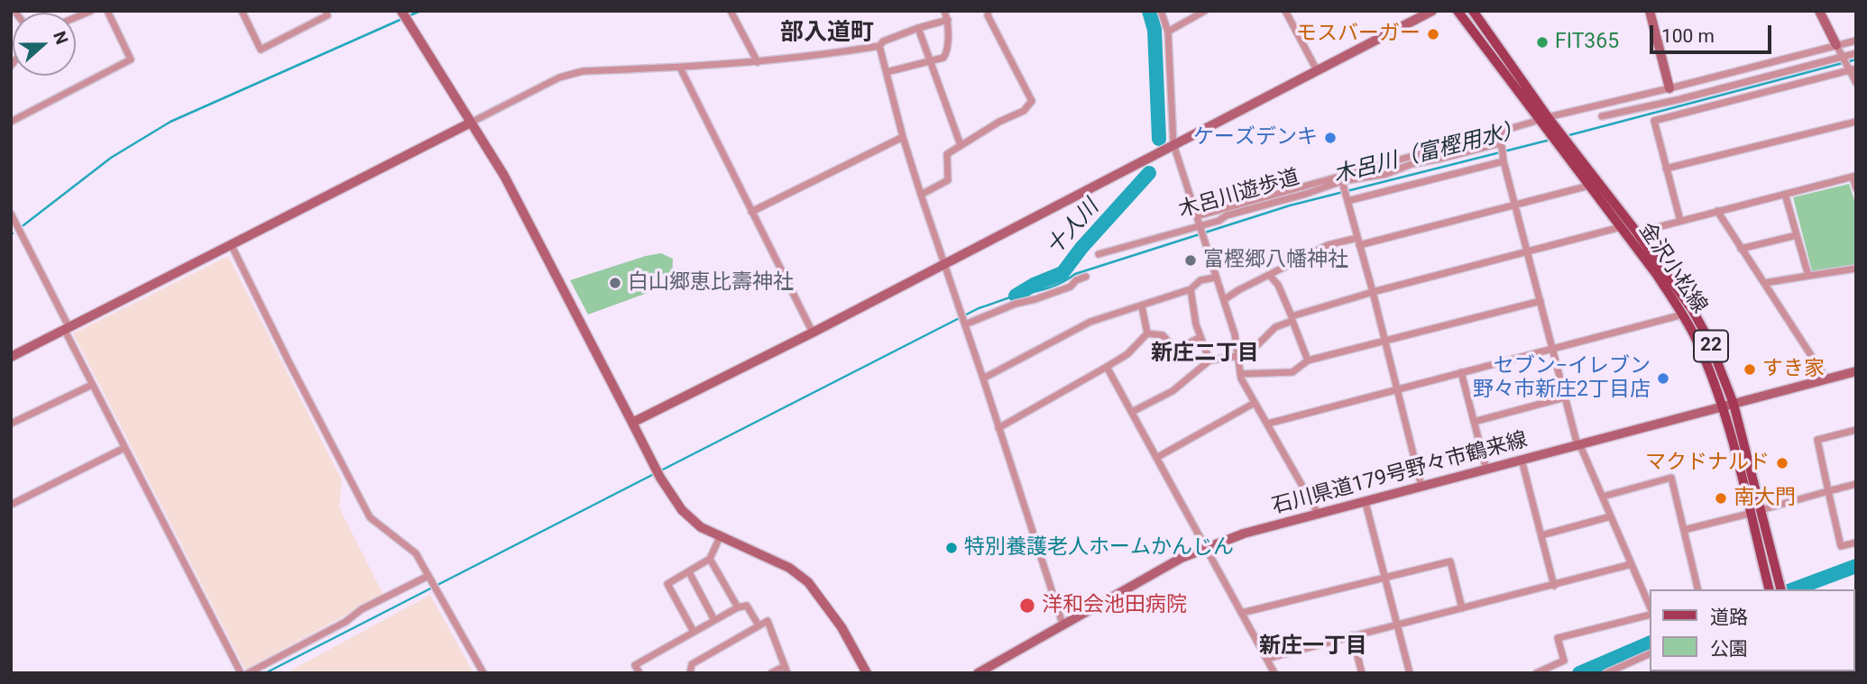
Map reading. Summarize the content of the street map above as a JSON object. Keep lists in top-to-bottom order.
{
  "streets": {
    "main road": ["金沢小松線", "22"],
    "street": ["木呂川遊歩道", "石川県道179号野々市鶴来線"]
  },
  "crossings": [
    ["金沢小松線", "石川県道179号野々市鶴来線"]
  ],
  "districts": ["部入道町", "新庄二丁目", "新庄一丁目"],
  "water": ["木呂川（富樫用水）", "十人川"],
  "places": [
    "モスバーガー",
    "FIT365",
    "ケーズデンキ",
    "富樫郷八幡神社",
    "白山郷恵比壽神社",
    "すき家",
    "セブン−イレブン 野々市新庄2丁目店",
    "マクドナルド",
    "南大門",
    "特別養護老人ホームかんじん",
    "洋和会池田病院"
  ],
  "legend": ["道路", "公園"],
  "scale_bar": "100 m",
  "north": "right"
}
